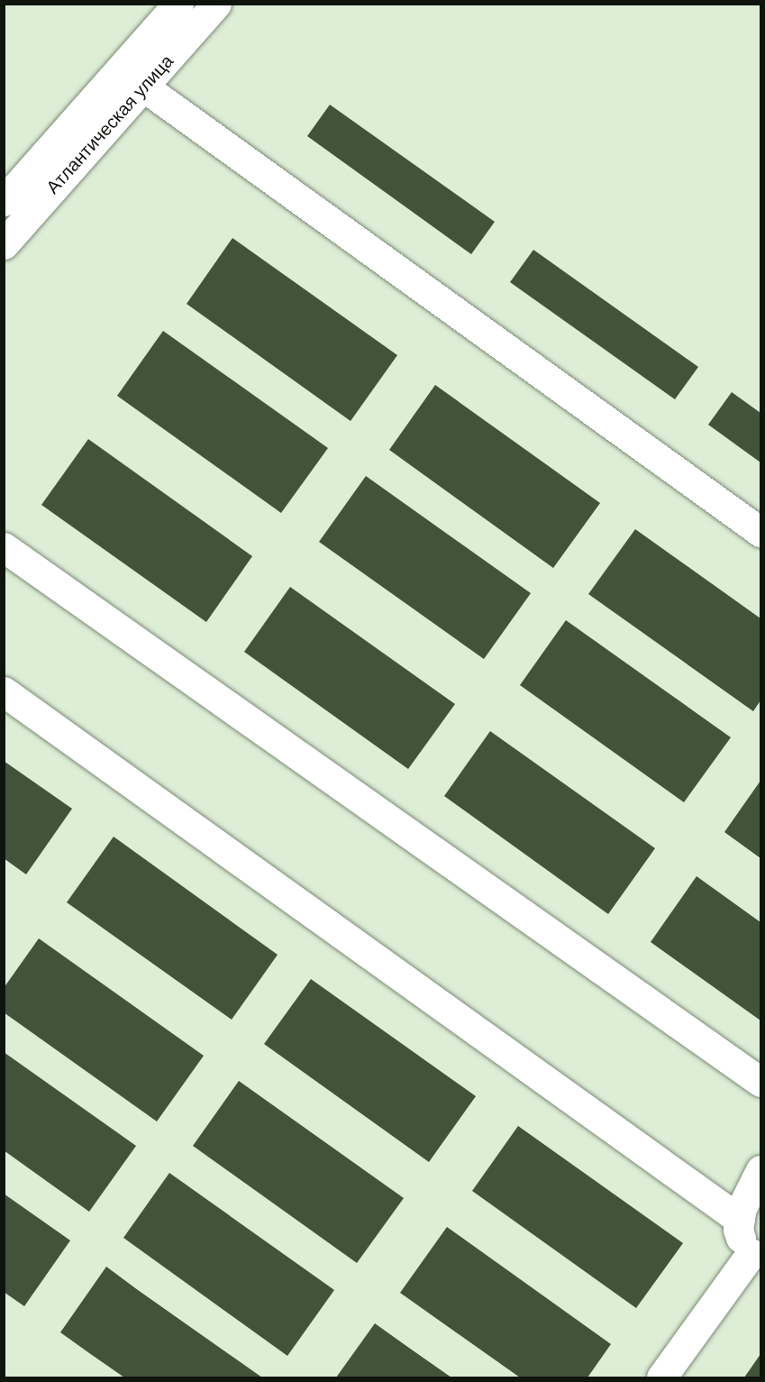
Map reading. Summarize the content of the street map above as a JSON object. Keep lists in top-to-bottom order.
{
  "streets": {
    "street": ["Атлантическая улица"]
  }
}
